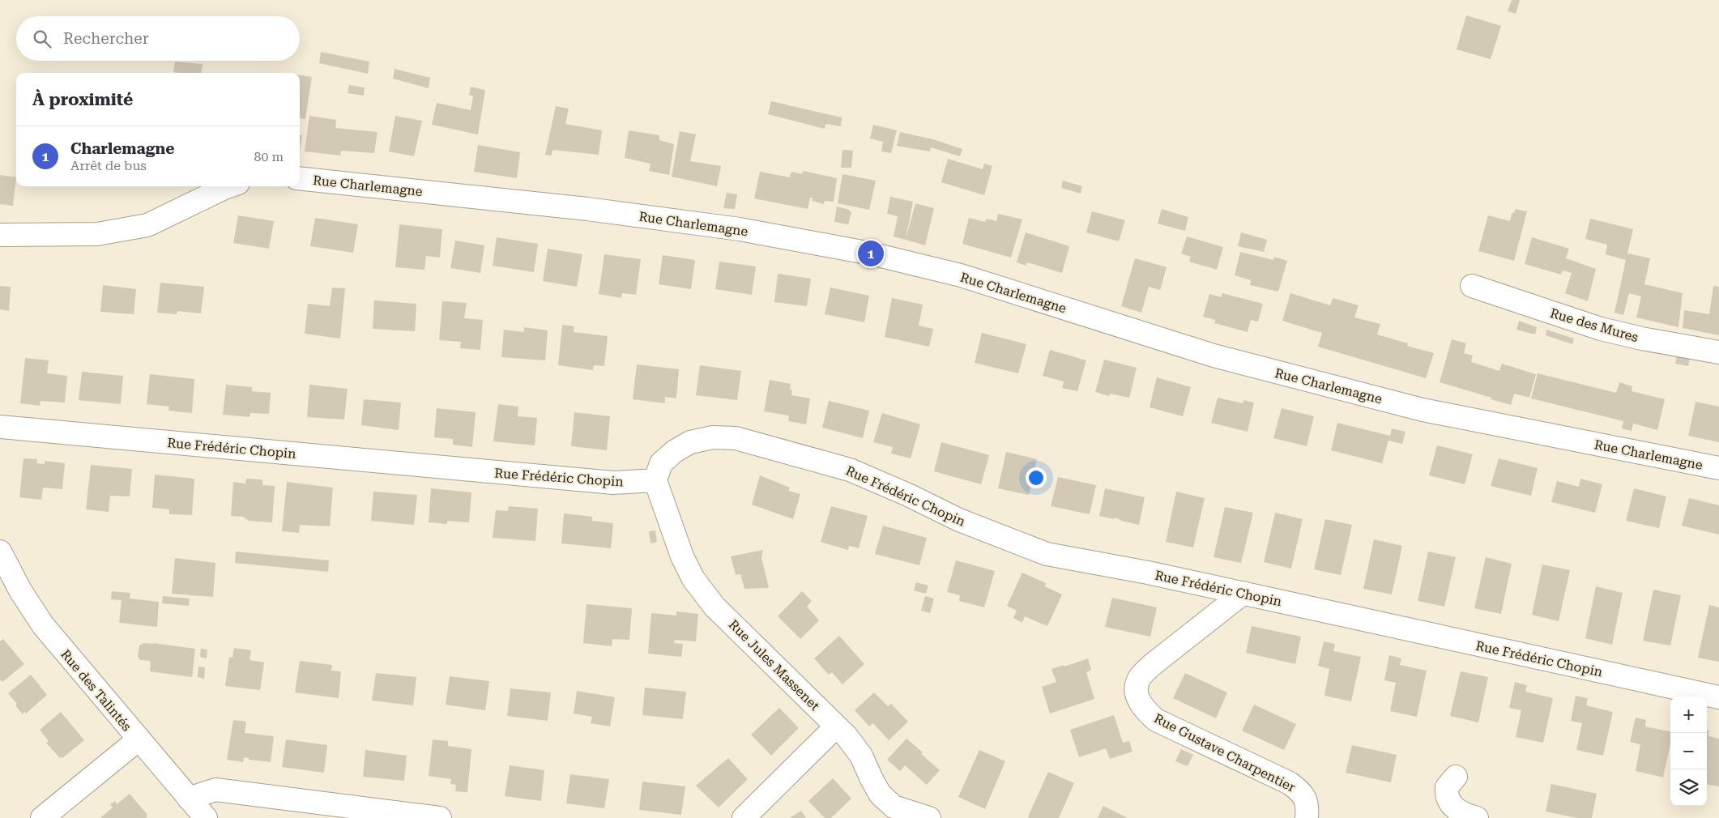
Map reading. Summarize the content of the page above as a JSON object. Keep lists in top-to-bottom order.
{
  "streets": {
    "street": [
      "Rue Charlemagne",
      "Rue des Mures",
      "Rue Frédéric Chopin",
      "Rue Jules Massenet",
      "Rue des Talintés",
      "Rue Gustave Charpentier"
    ]
  },
  "crossings": [
    ["Rue Frédéric Chopin", "Rue Jules Massenet"],
    ["Rue Frédéric Chopin", "Rue Gustave Charpentier"]
  ],
  "page": {
    "search": "Rechercher",
    "heading": "À proximité",
    "list": [
      {
        "mark": "1",
        "name": "Charlemagne",
        "note": "Arrêt de bus",
        "value": "80 m"
      }
    ],
    "pins": "1",
    "map_buttons": ["+", "−"]
  }
}
